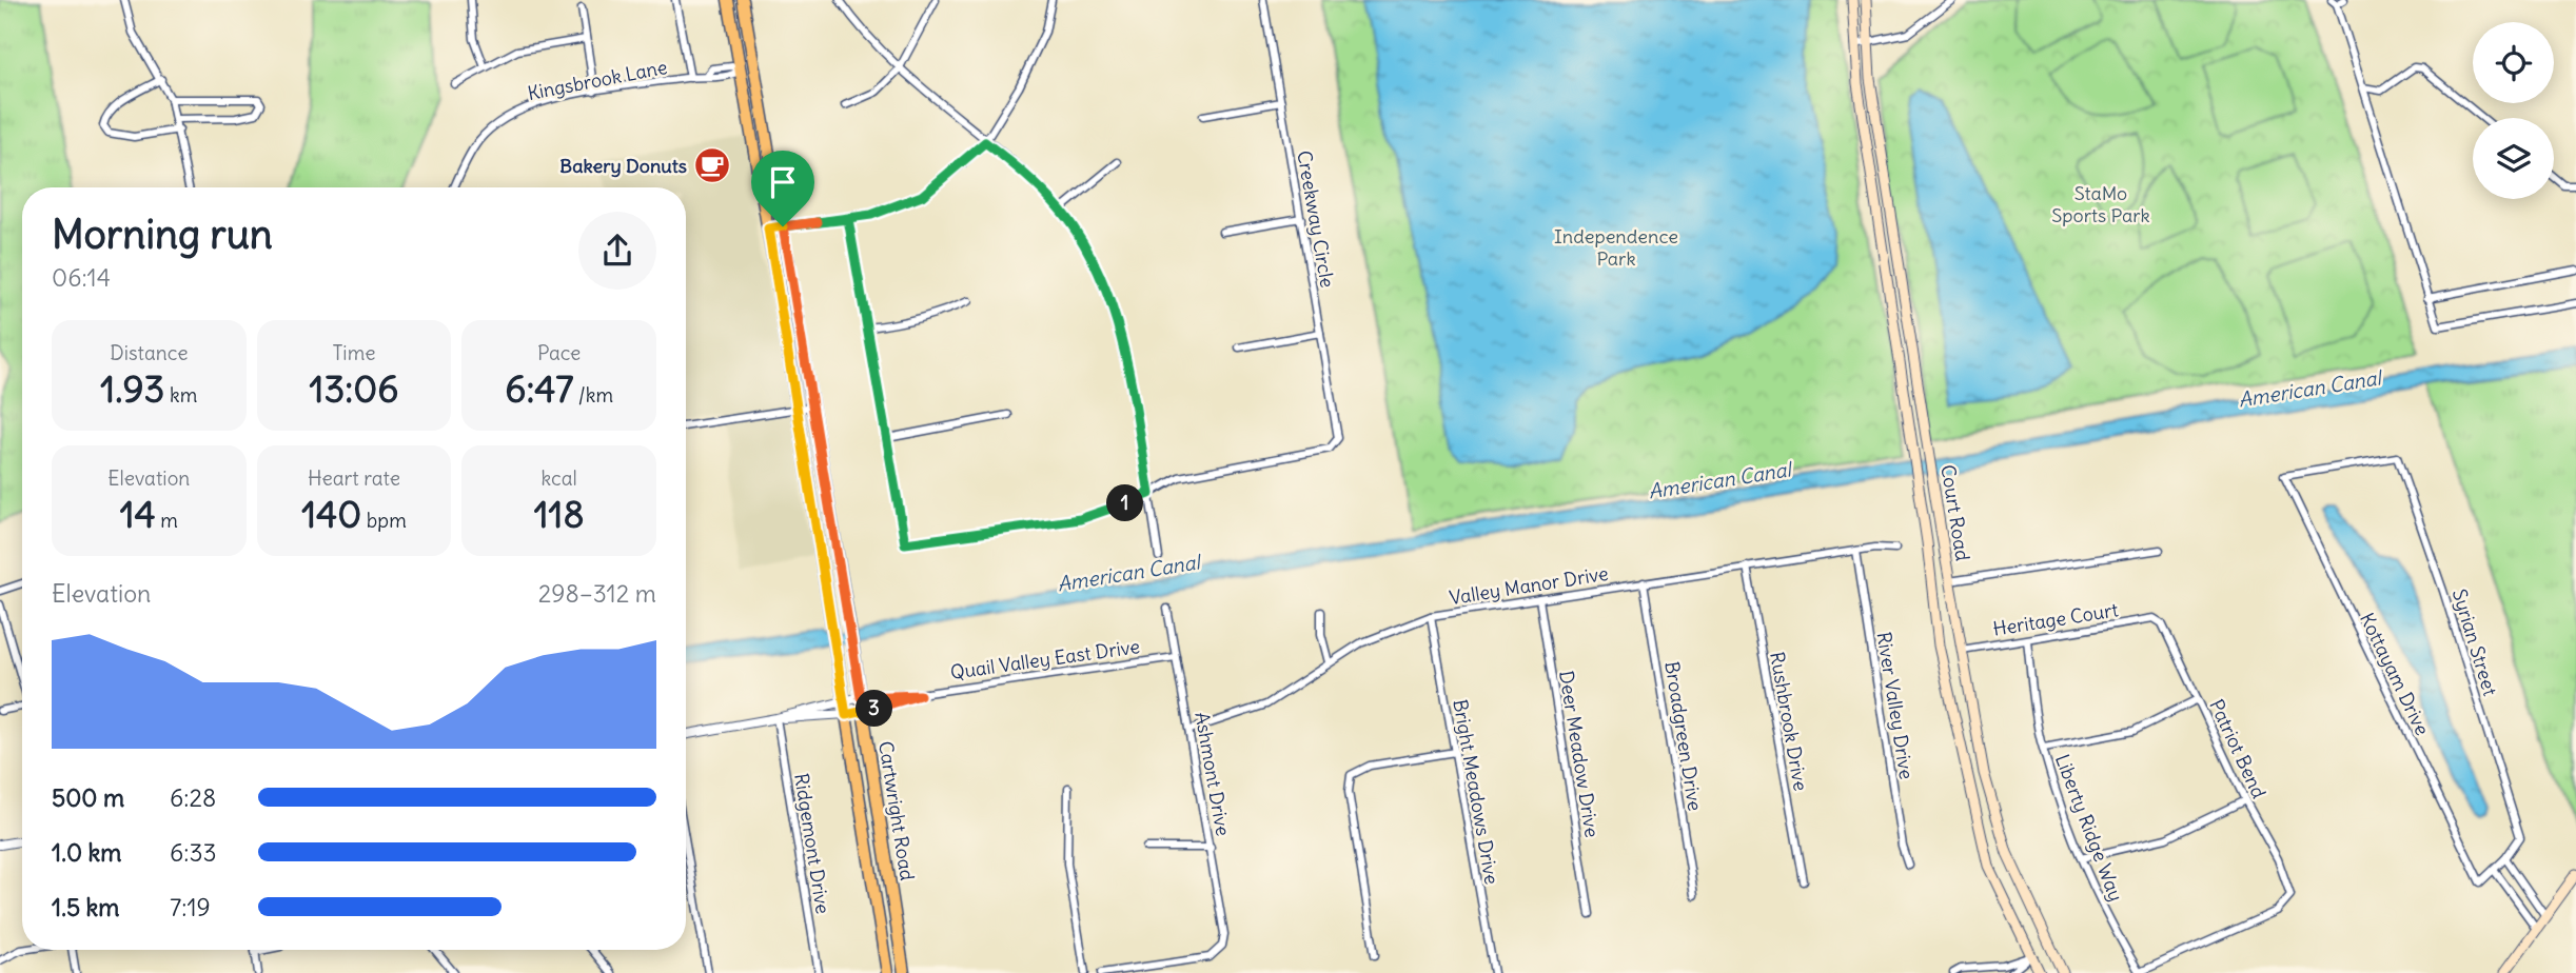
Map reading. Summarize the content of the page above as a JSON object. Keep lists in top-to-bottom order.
{
  "streets": {
    "main road": ["Court Road", "Cartwright Road"],
    "street": [
      "Kingsbrook Lane",
      "Creekway Circle",
      "Valley Manor Drive",
      "Heritage Court",
      "Syrian Street",
      "Quail Valley East Drive",
      "Kottayam Drive",
      "River Valley Drive",
      "Rushbrook Drive",
      "Broadgreen Drive",
      "Patriot Bend",
      "Deer Meadow Drive",
      "Ashmont Drive",
      "Bright Meadows Drive",
      "Liberty Ridge Way",
      "Ridgemont Drive"
    ]
  },
  "crossings": [
    ["Kingsbrook Lane", "Cartwright Road"],
    ["Court Road", "Heritage Court"],
    ["Valley Manor Drive", "River Valley Drive"],
    ["Valley Manor Drive", "Rushbrook Drive"],
    ["Valley Manor Drive", "Broadgreen Drive"],
    ["Valley Manor Drive", "Deer Meadow Drive"],
    ["Valley Manor Drive", "Ashmont Drive"],
    ["Valley Manor Drive", "Bright Meadows Drive"],
    ["Heritage Court", "Patriot Bend"],
    ["Heritage Court", "Liberty Ridge Way"],
    ["Syrian Street", "Kottayam Drive"],
    ["Quail Valley East Drive", "Ashmont Drive"],
    ["Quail Valley East Drive", "Cartwright Road"],
    ["Quail Valley East Drive", "Ridgemont Drive"],
    ["Patriot Bend", "Liberty Ridge Way"]
  ],
  "water": ["American Canal"],
  "parks": ["StaMo Sports Park", "Independence Park"],
  "places": {
    "cafe": ["Bakery Donuts"]
  },
  "page": {
    "heading": ["Morning run", "06:14"],
    "stats": [
      ["Distance", "1.93 km"],
      ["Time", "13:06"],
      ["Pace", "6:47 /km"],
      ["Elevation", "14 m"],
      ["Heart rate", "140 bpm"],
      ["kcal", "118"]
    ],
    "pins": ["1", "3"],
    "chart": ["Elevation", "298–312 m"],
    "list": [
      {
        "name": "500 m",
        "note": "6:28"
      },
      {
        "name": "1.0 km",
        "note": "6:33"
      },
      {
        "name": "1.5 km",
        "note": "7:19"
      }
    ]
  }
}
